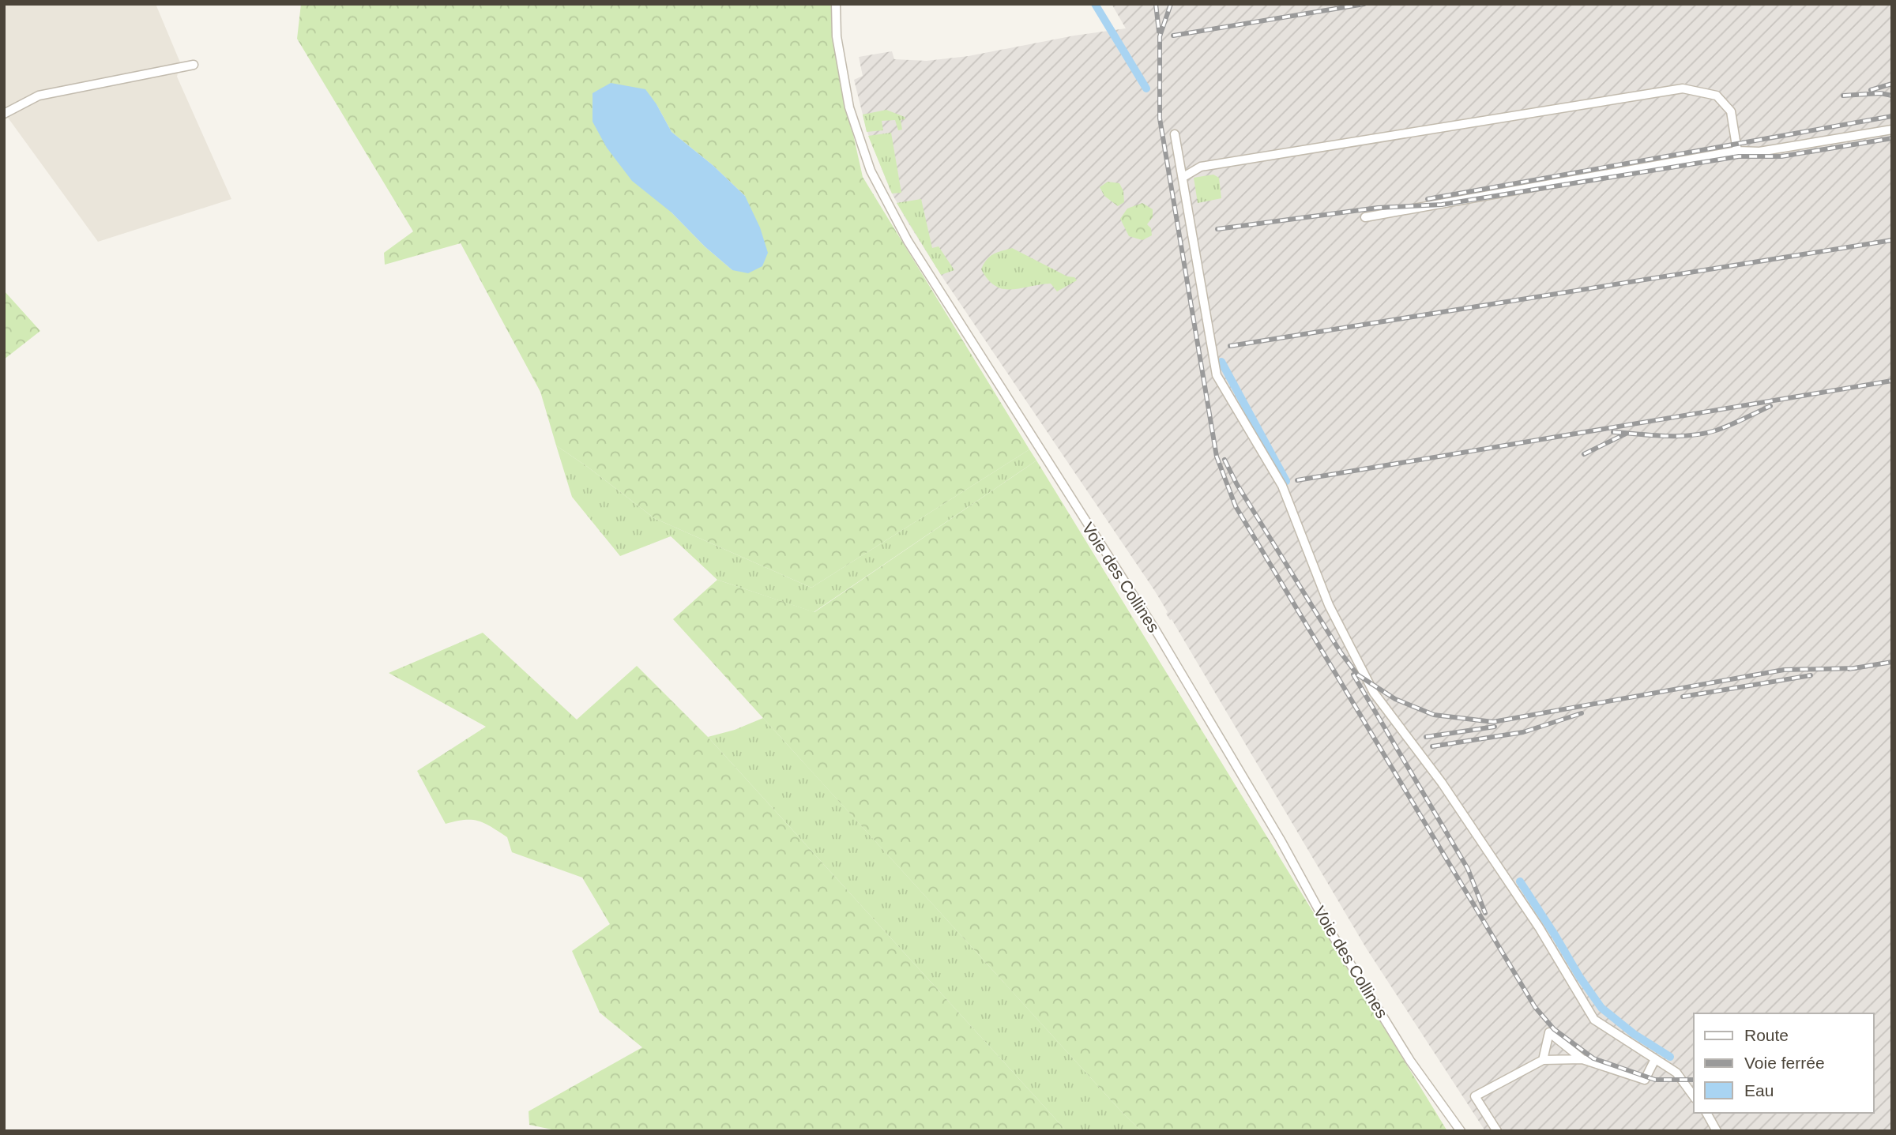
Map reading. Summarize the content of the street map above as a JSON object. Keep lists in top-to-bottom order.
{
  "streets": {
    "street": ["Voie des Collines"]
  },
  "legend": ["Route", "Voie ferrée", "Eau"]
}
